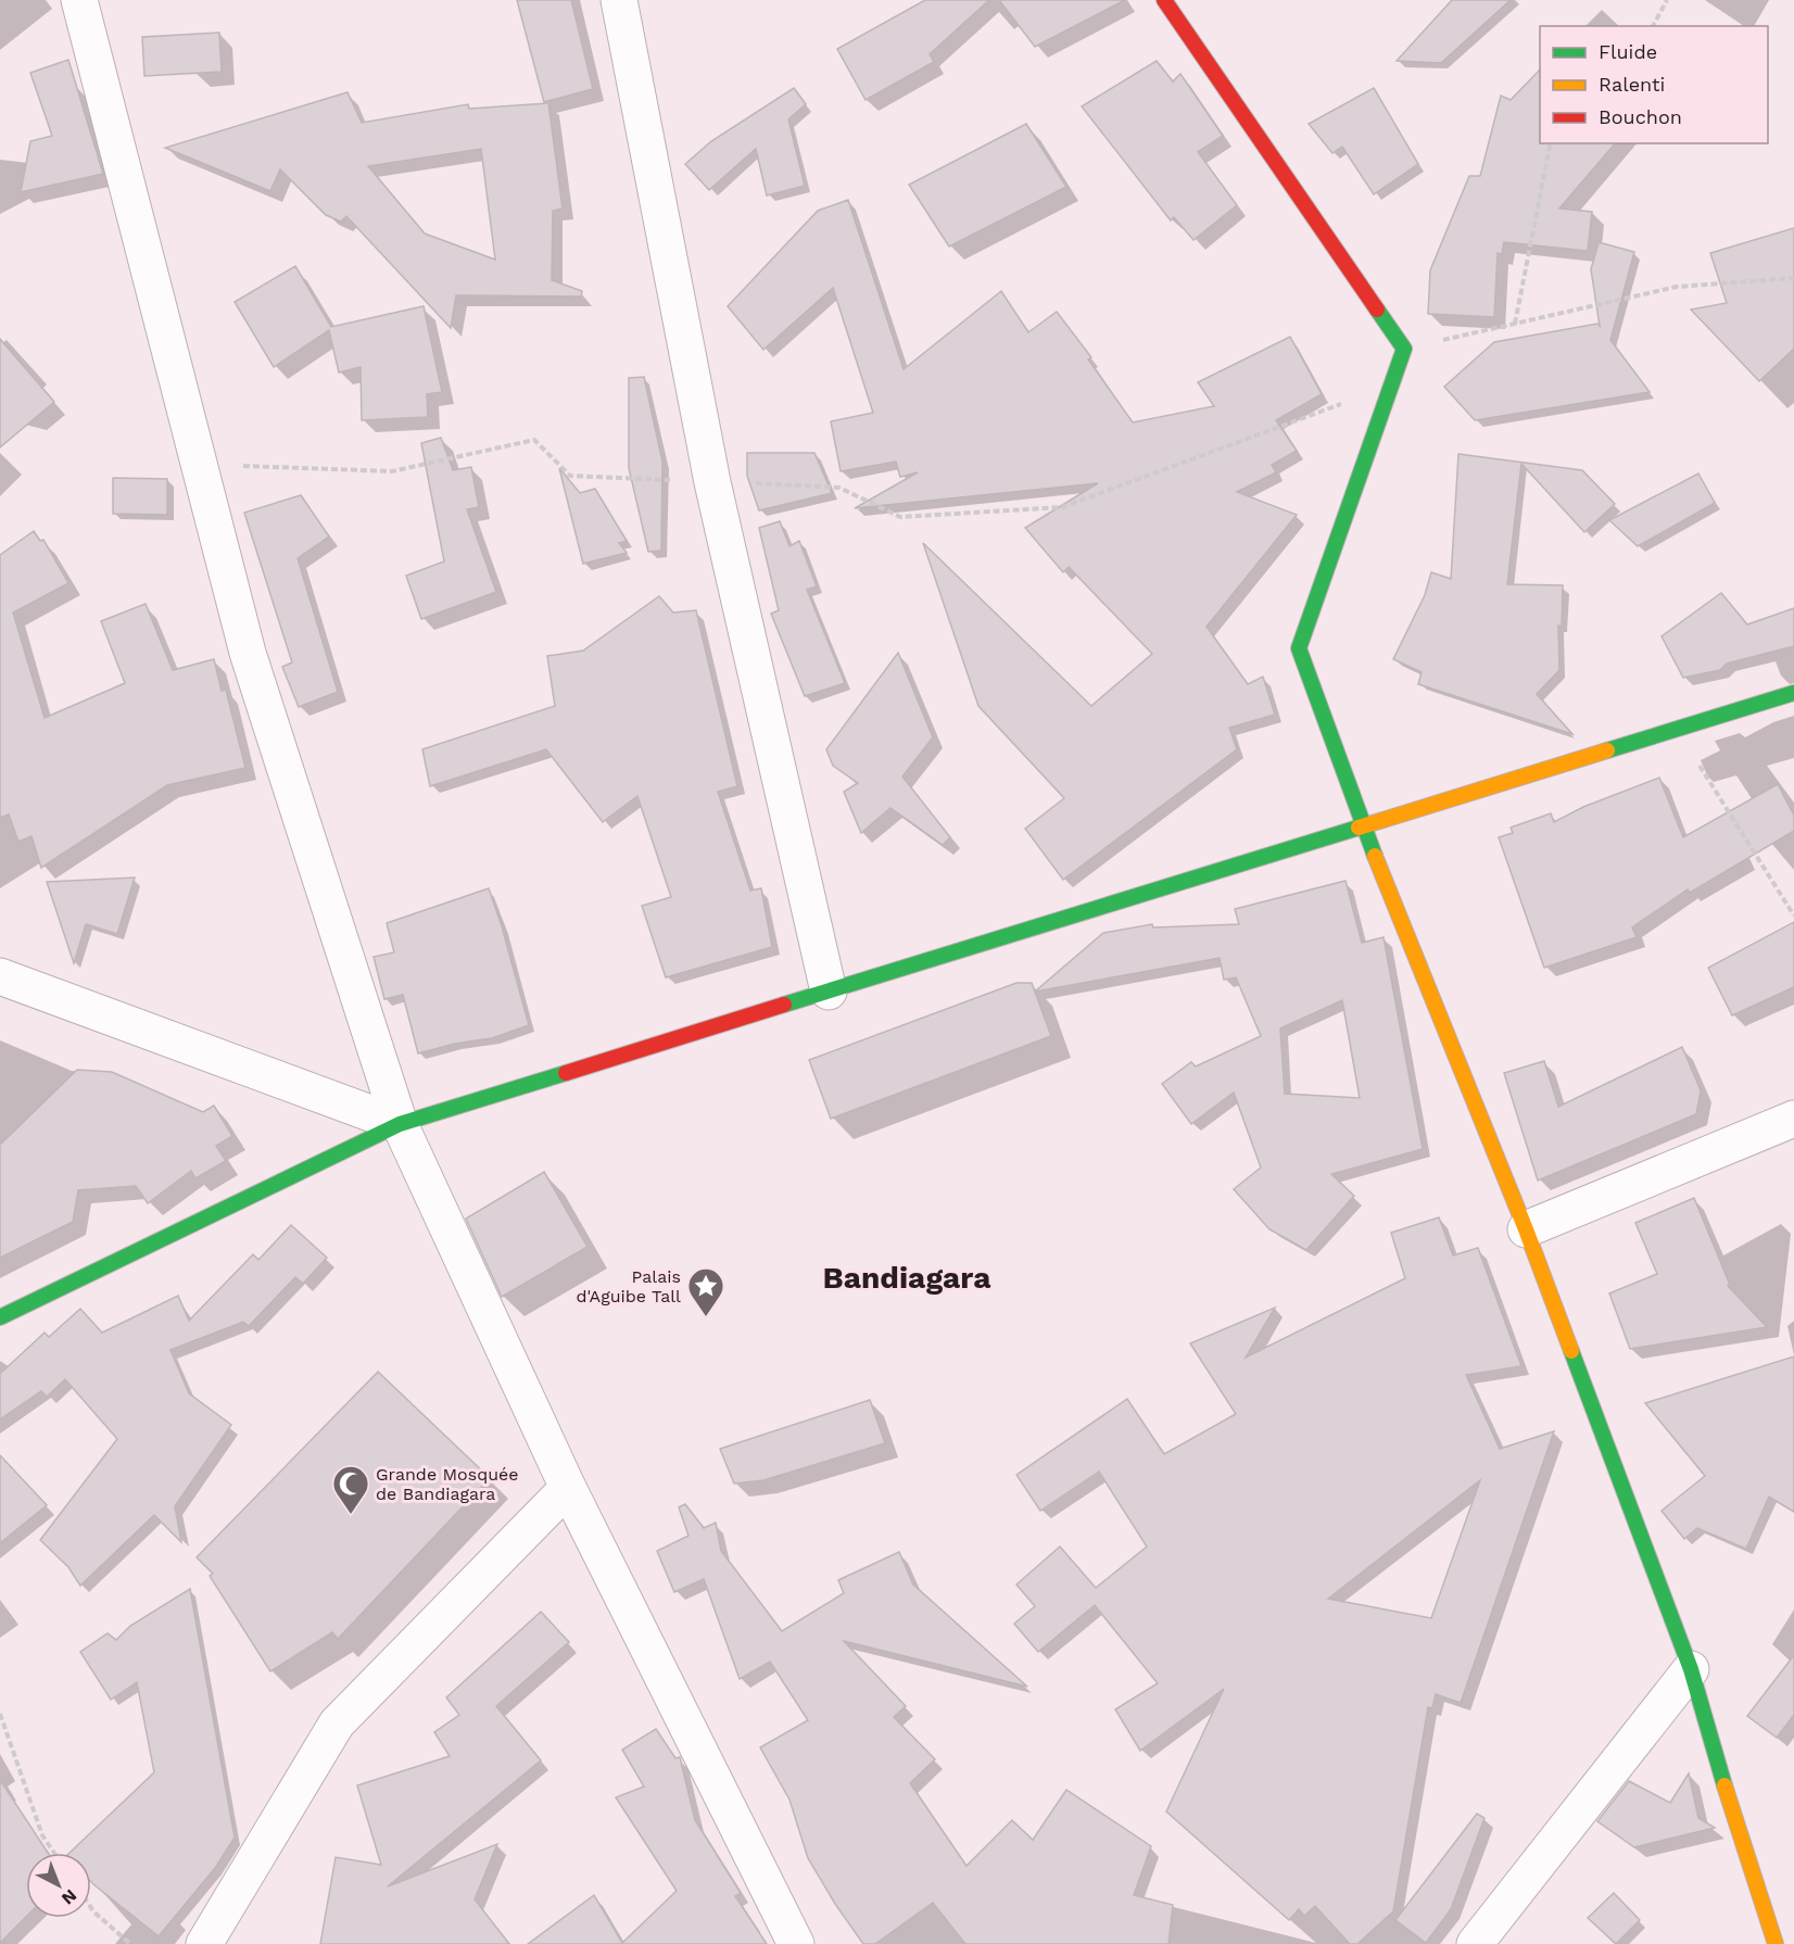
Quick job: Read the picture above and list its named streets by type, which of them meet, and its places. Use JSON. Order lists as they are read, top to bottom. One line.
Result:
{"districts":["Bandiagara"],"places":{"place":["Palais d'Aguibe Tall"],"mosque":["Grande Mosquée de Bandiagara"]},"legend":["Fluide","Ralenti","Bouchon"],"north":"bottom right"}
